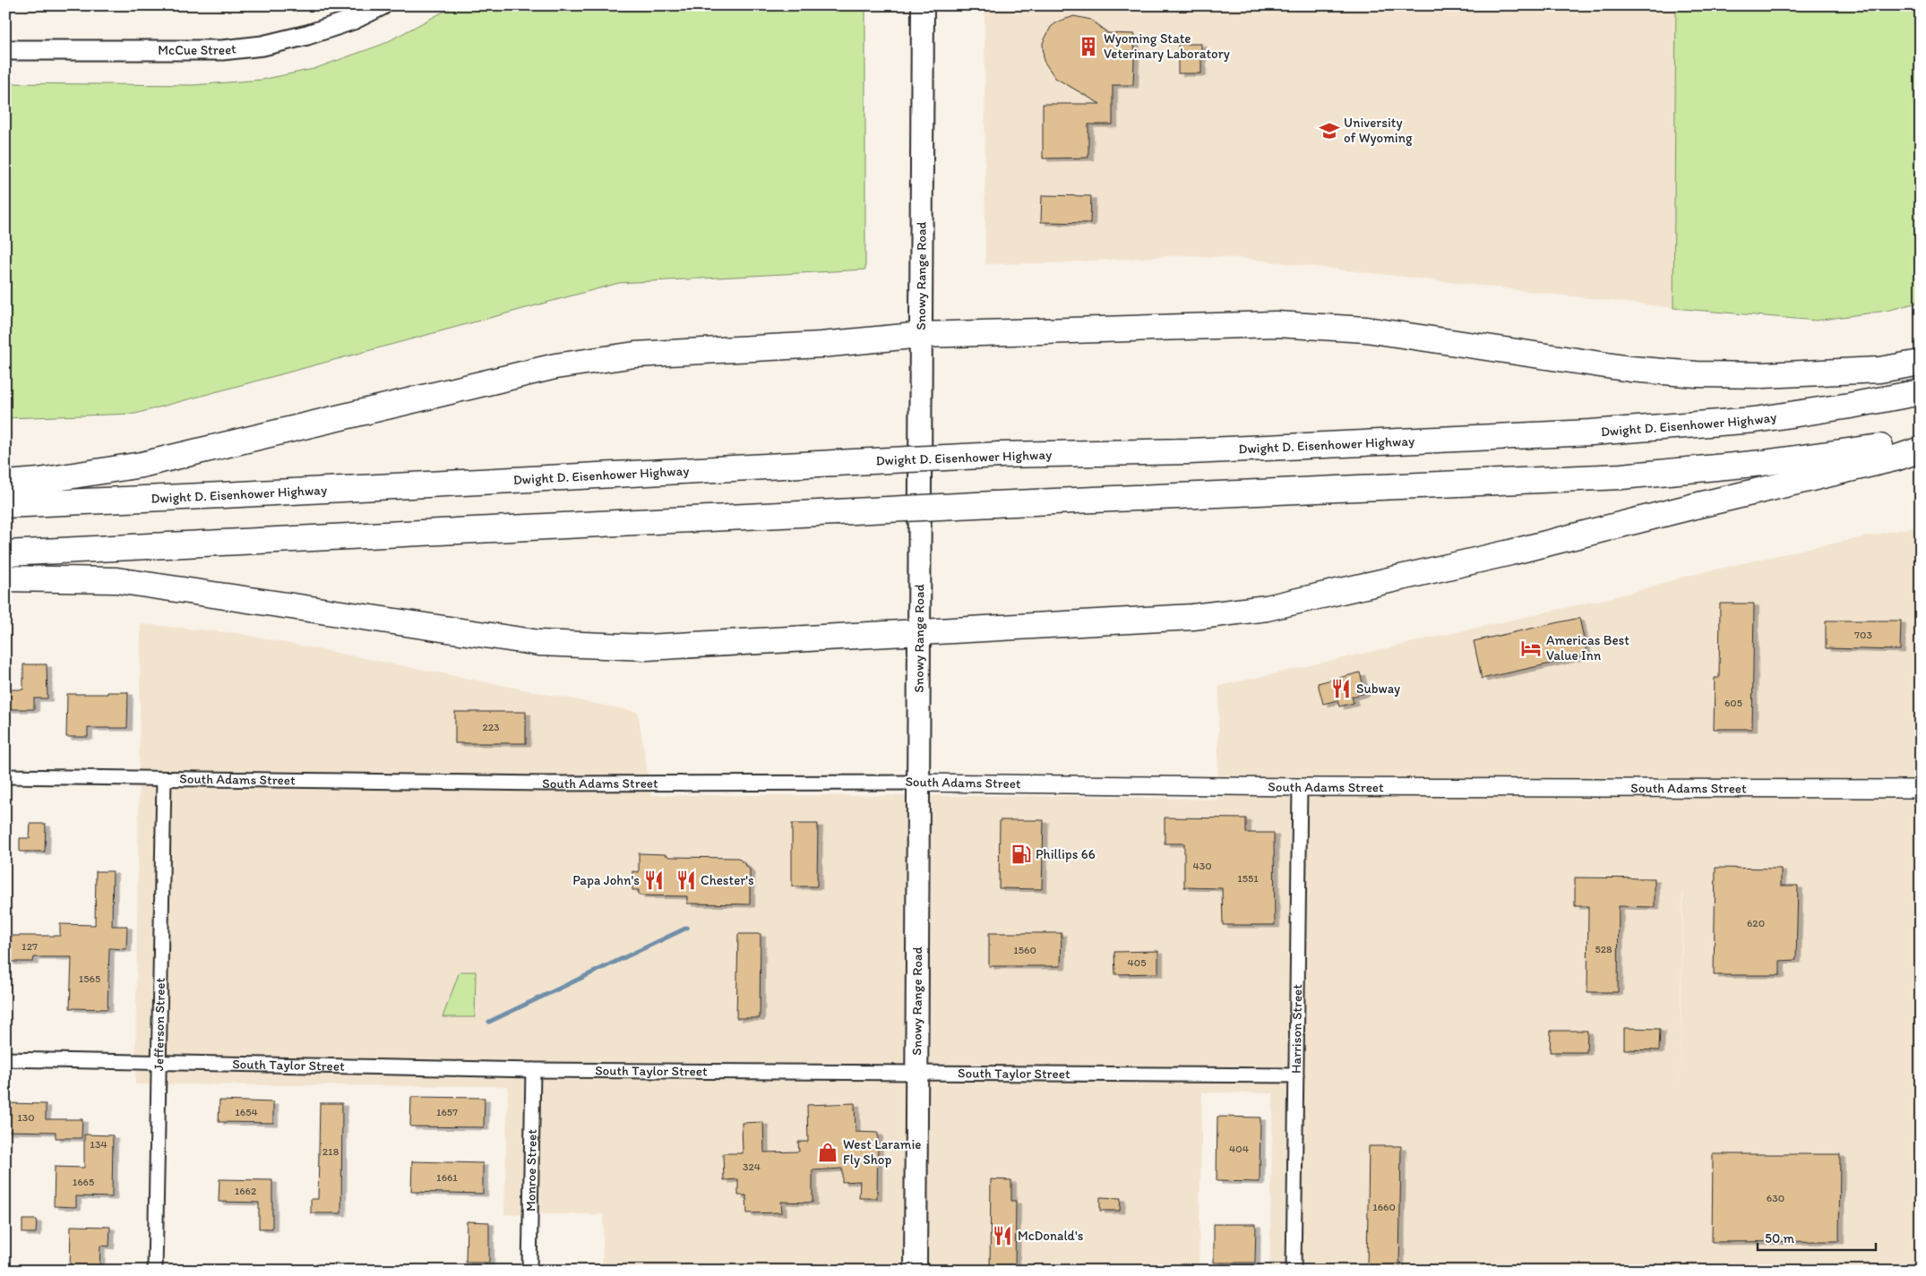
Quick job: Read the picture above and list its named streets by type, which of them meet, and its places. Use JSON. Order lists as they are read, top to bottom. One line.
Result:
{"streets":{"highway":["Dwight D. Eisenhower Highway"],"main road":["McCue Street","Snowy Range Road"],"street":["South Adams Street","Jefferson Street","Harrison Street","South Taylor Street","Monroe Street"]},"crossings":[["Snowy Range Road","South Adams Street"],["Snowy Range Road","South Taylor Street"],["South Adams Street","Jefferson Street"],["South Adams Street","Harrison Street"],["Jefferson Street","South Taylor Street"],["Harrison Street","South Taylor Street"],["South Taylor Street","Monroe Street"]],"places":{"building":["Wyoming State Veterinary Laboratory"],"school or university":["University of Wyoming"],"hotel":["Americas Best Value Inn"],"restaurant":["Subway","Papa John's","Chester's","McDonald's"],"fuel station":["Phillips 66"],"shop":["West Laramie Fly Shop"]},"house_numbers":["703","605","223","430","1551","620","127","528","1560","405","1565","1654","1657","130","134","404","218","324","1661","1665","1662","630","1660"],"scale_bar":"50 m"}
